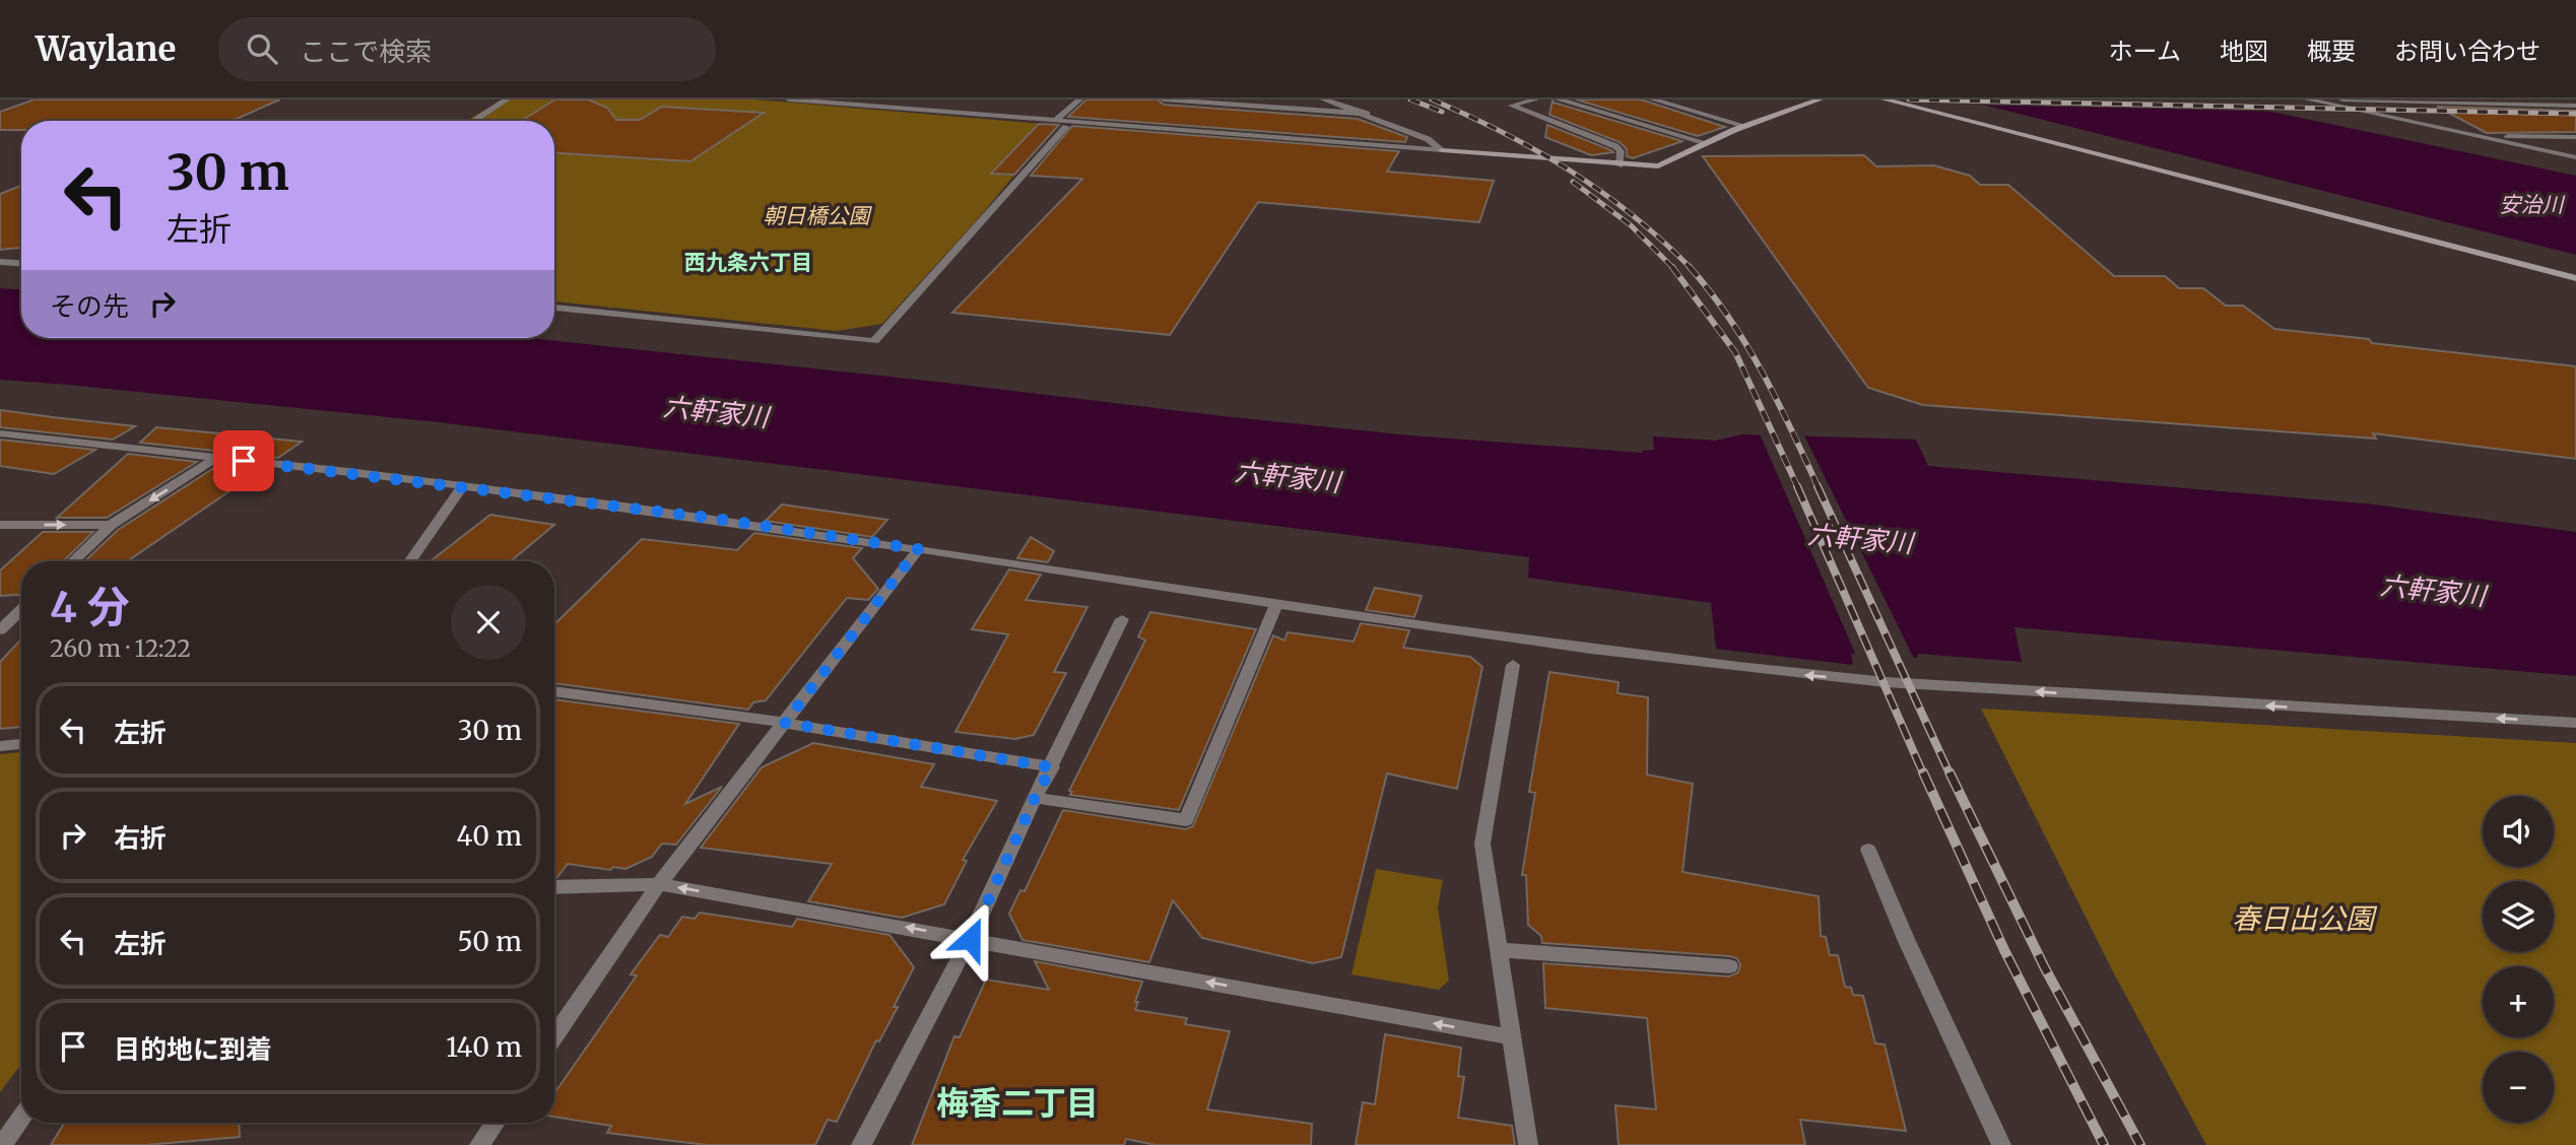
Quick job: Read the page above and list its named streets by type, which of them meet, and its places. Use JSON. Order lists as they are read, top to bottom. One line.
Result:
{"districts":["西九条六丁目","梅香二丁目"],"water":["安治川","六軒家川"],"parks":["朝日橋公園","春日出公園"],"page":{"header":"Waylane","search":"ここで検索","nav":["ホーム","地図","概要","お問い合わせ"],"turn":["30 m","左折"],"then":"その先","heading":["4 分","260 m · 12:22"],"list":[{"name":"左折","value":"30 m"},{"name":"右折","value":"40 m"},{"name":"左折","value":"50 m"},{"name":"目的地に到着","value":"140 m"}],"map_buttons":["+","−"]}}
